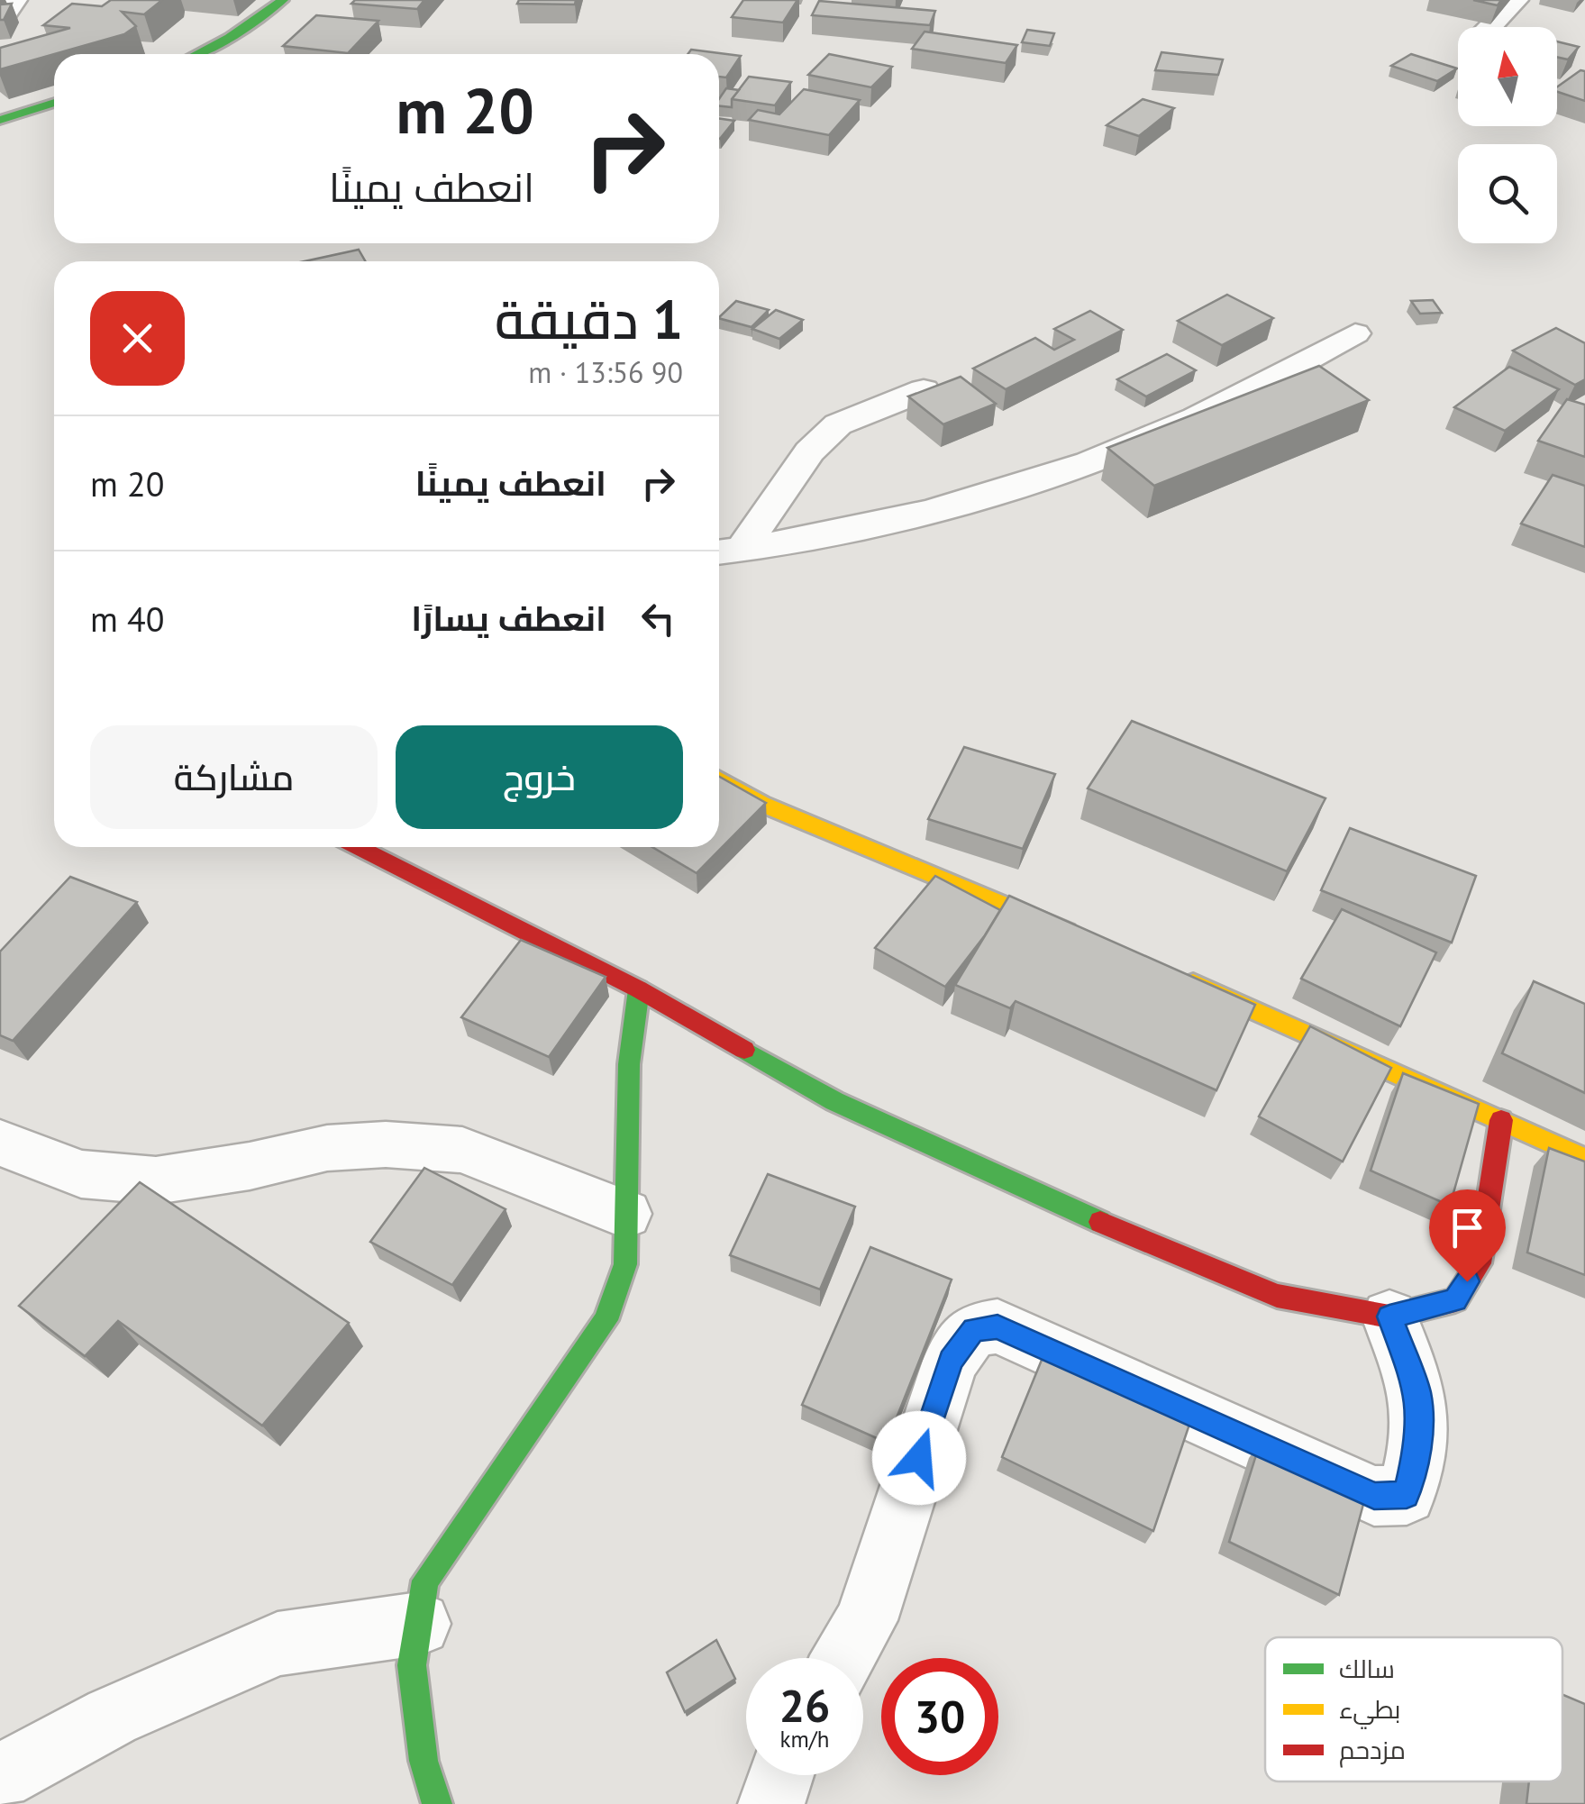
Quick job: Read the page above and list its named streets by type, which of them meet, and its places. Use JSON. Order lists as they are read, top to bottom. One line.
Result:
{"legend":["سالك","بطيء","مزدحم"],"north":"top","page":{"turn":["20 m","انعطف يمينًا"],"heading":["1 دقيقة","90 m · 13:56"],"list":[{"name":"انعطف يمينًا","value":"20 m"},{"name":"انعطف يسارًا","value":"40 m"}],"buttons":["خروج","مشاركة"],"speed":"26 km/h","limit":"30"}}
